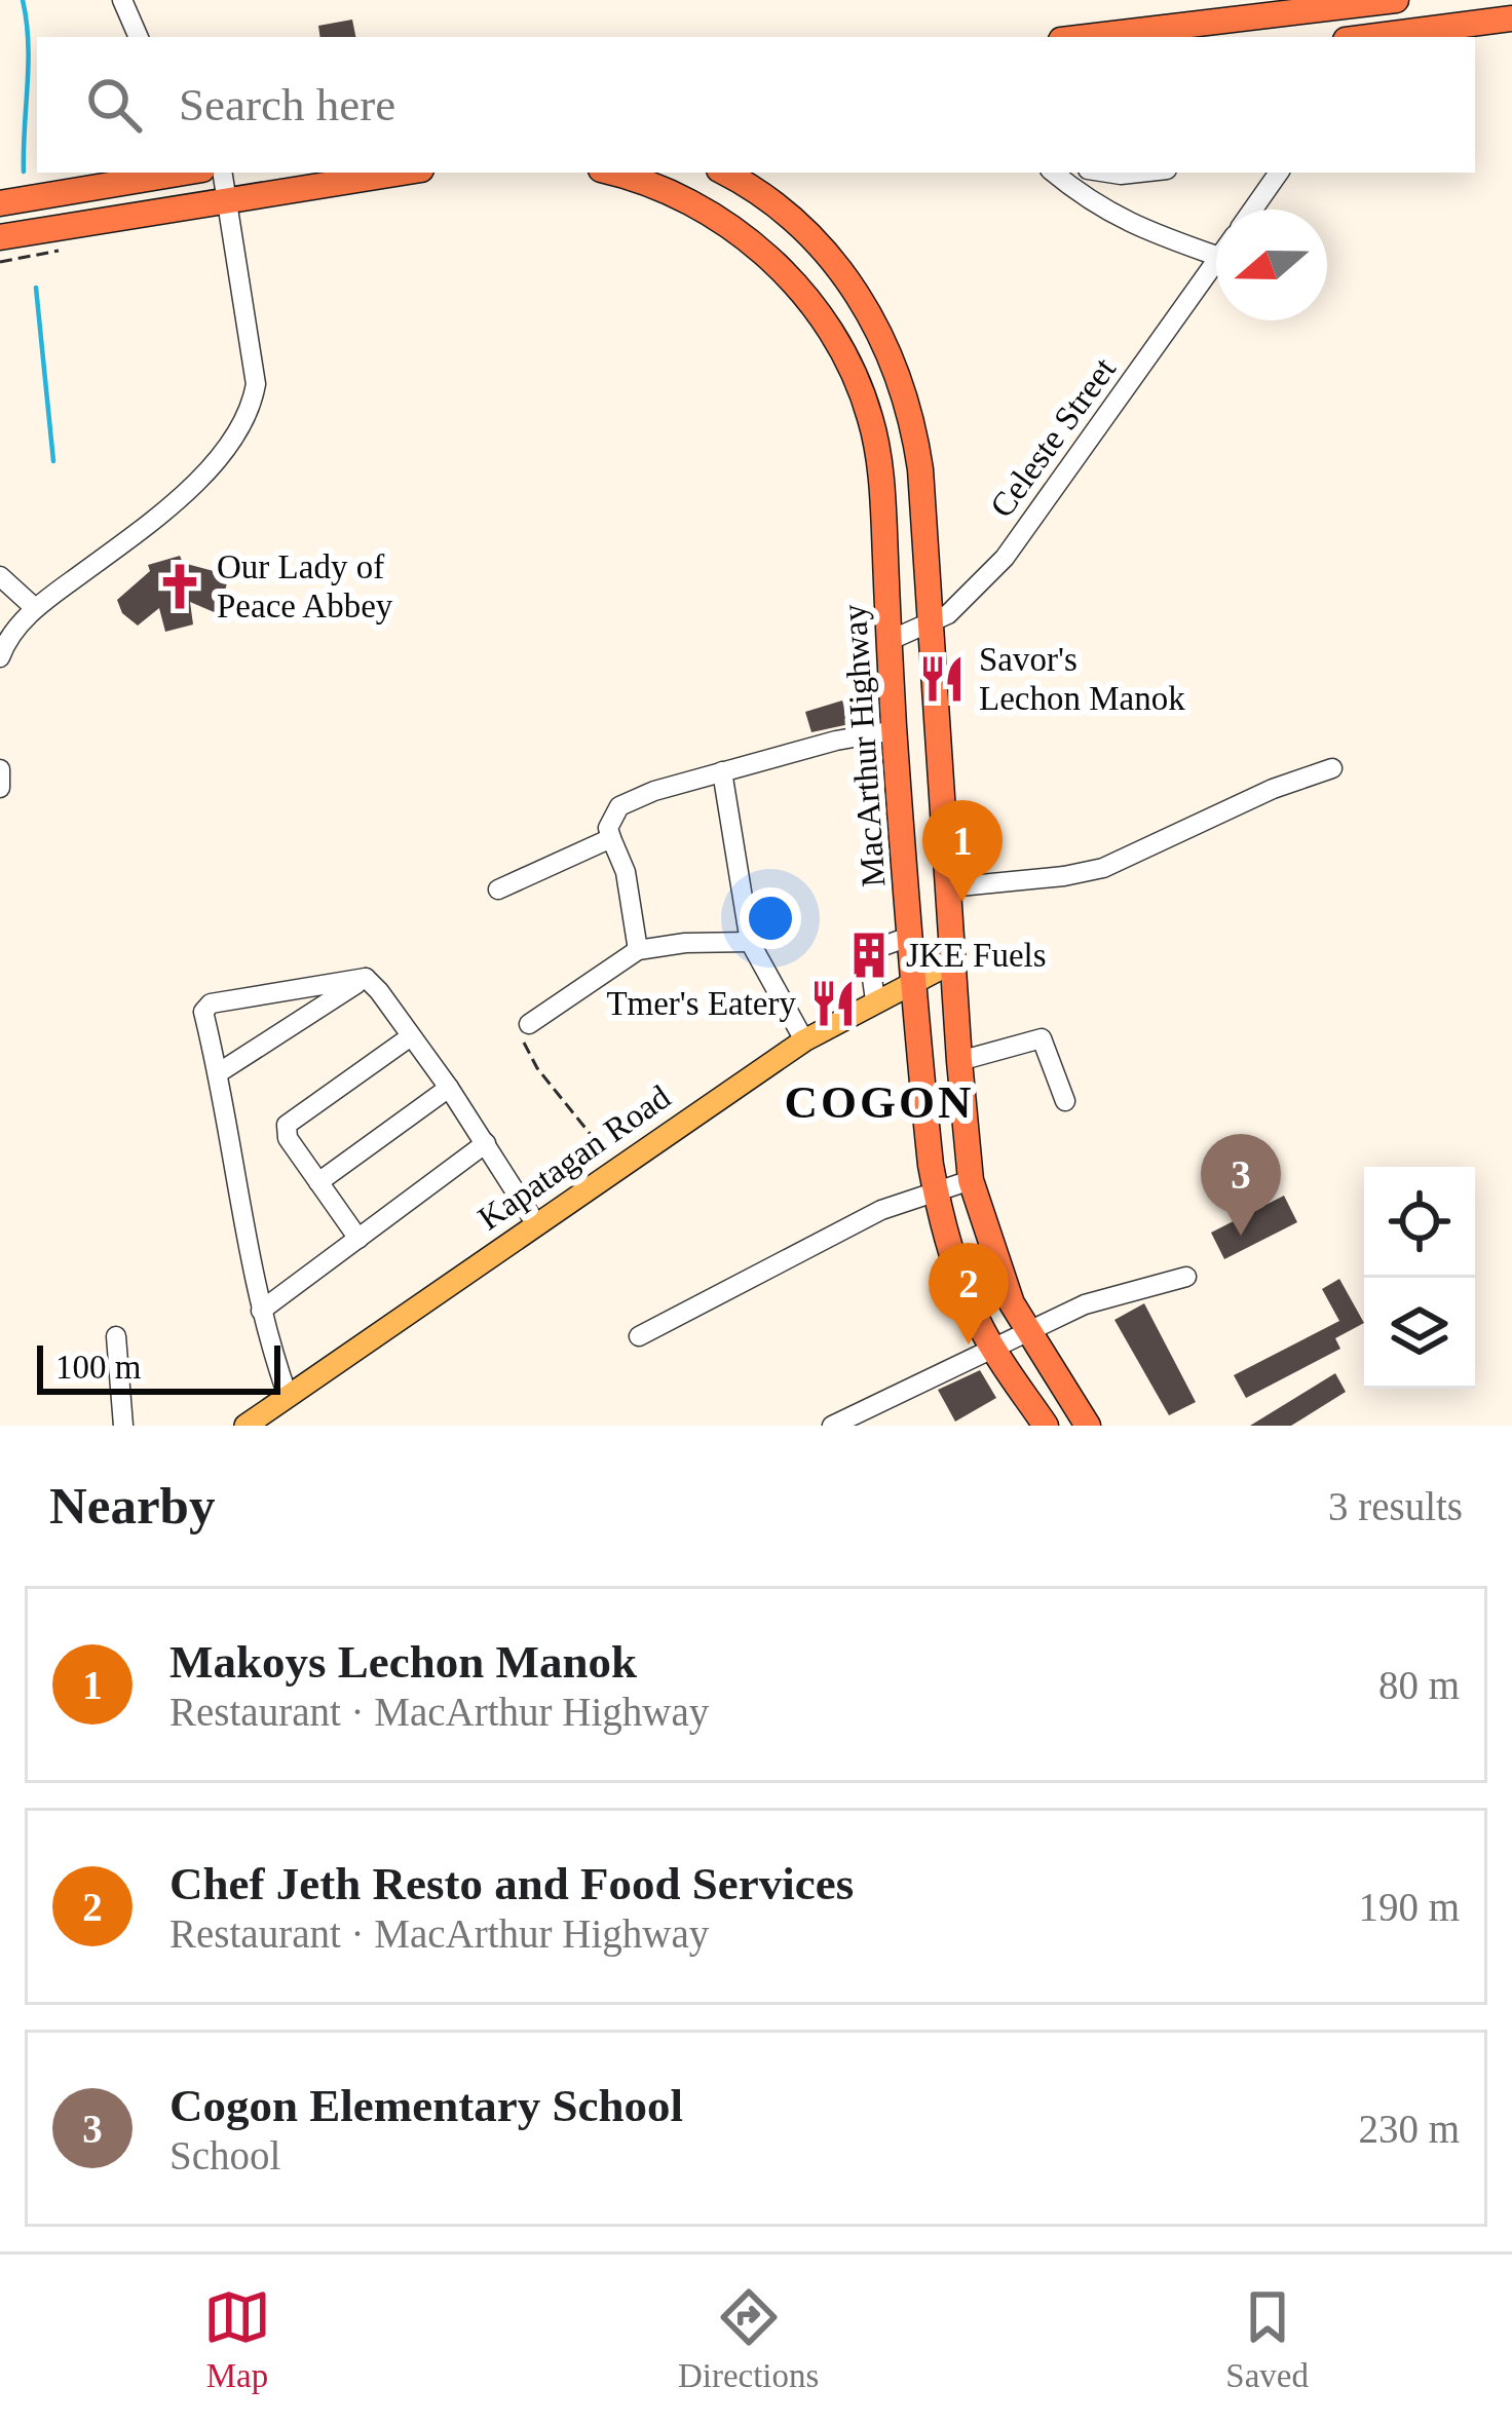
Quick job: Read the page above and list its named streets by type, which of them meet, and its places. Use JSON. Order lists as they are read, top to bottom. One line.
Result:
{"streets":{"highway":["MacArthur Highway"],"main road":["Kapatagan Road"],"street":["Celeste Street"]},"crossings":[["Celeste Street","MacArthur Highway"],["MacArthur Highway","Kapatagan Road"]],"districts":["COGON"],"places":{"church":["Our Lady of Peace Abbey"],"restaurant":["Savor's Lechon Manok","Tmer's Eatery"],"building":["JKE Fuels"]},"scale_bar":"100 m","north":"left","page":{"search":"Search here","pins":["1","3","2"],"scale":"100 m","heading":["Nearby","3 results"],"list":[{"mark":"1","name":"Makoys Lechon Manok","note":"Restaurant · MacArthur Highway","value":"80 m"},{"mark":"2","name":"Chef Jeth Resto and Food Services","note":"Restaurant · MacArthur Highway","value":"190 m"},{"mark":"3","name":"Cogon Elementary School","note":"School","value":"230 m"}],"nav":["Map","Directions","Saved"]}}
